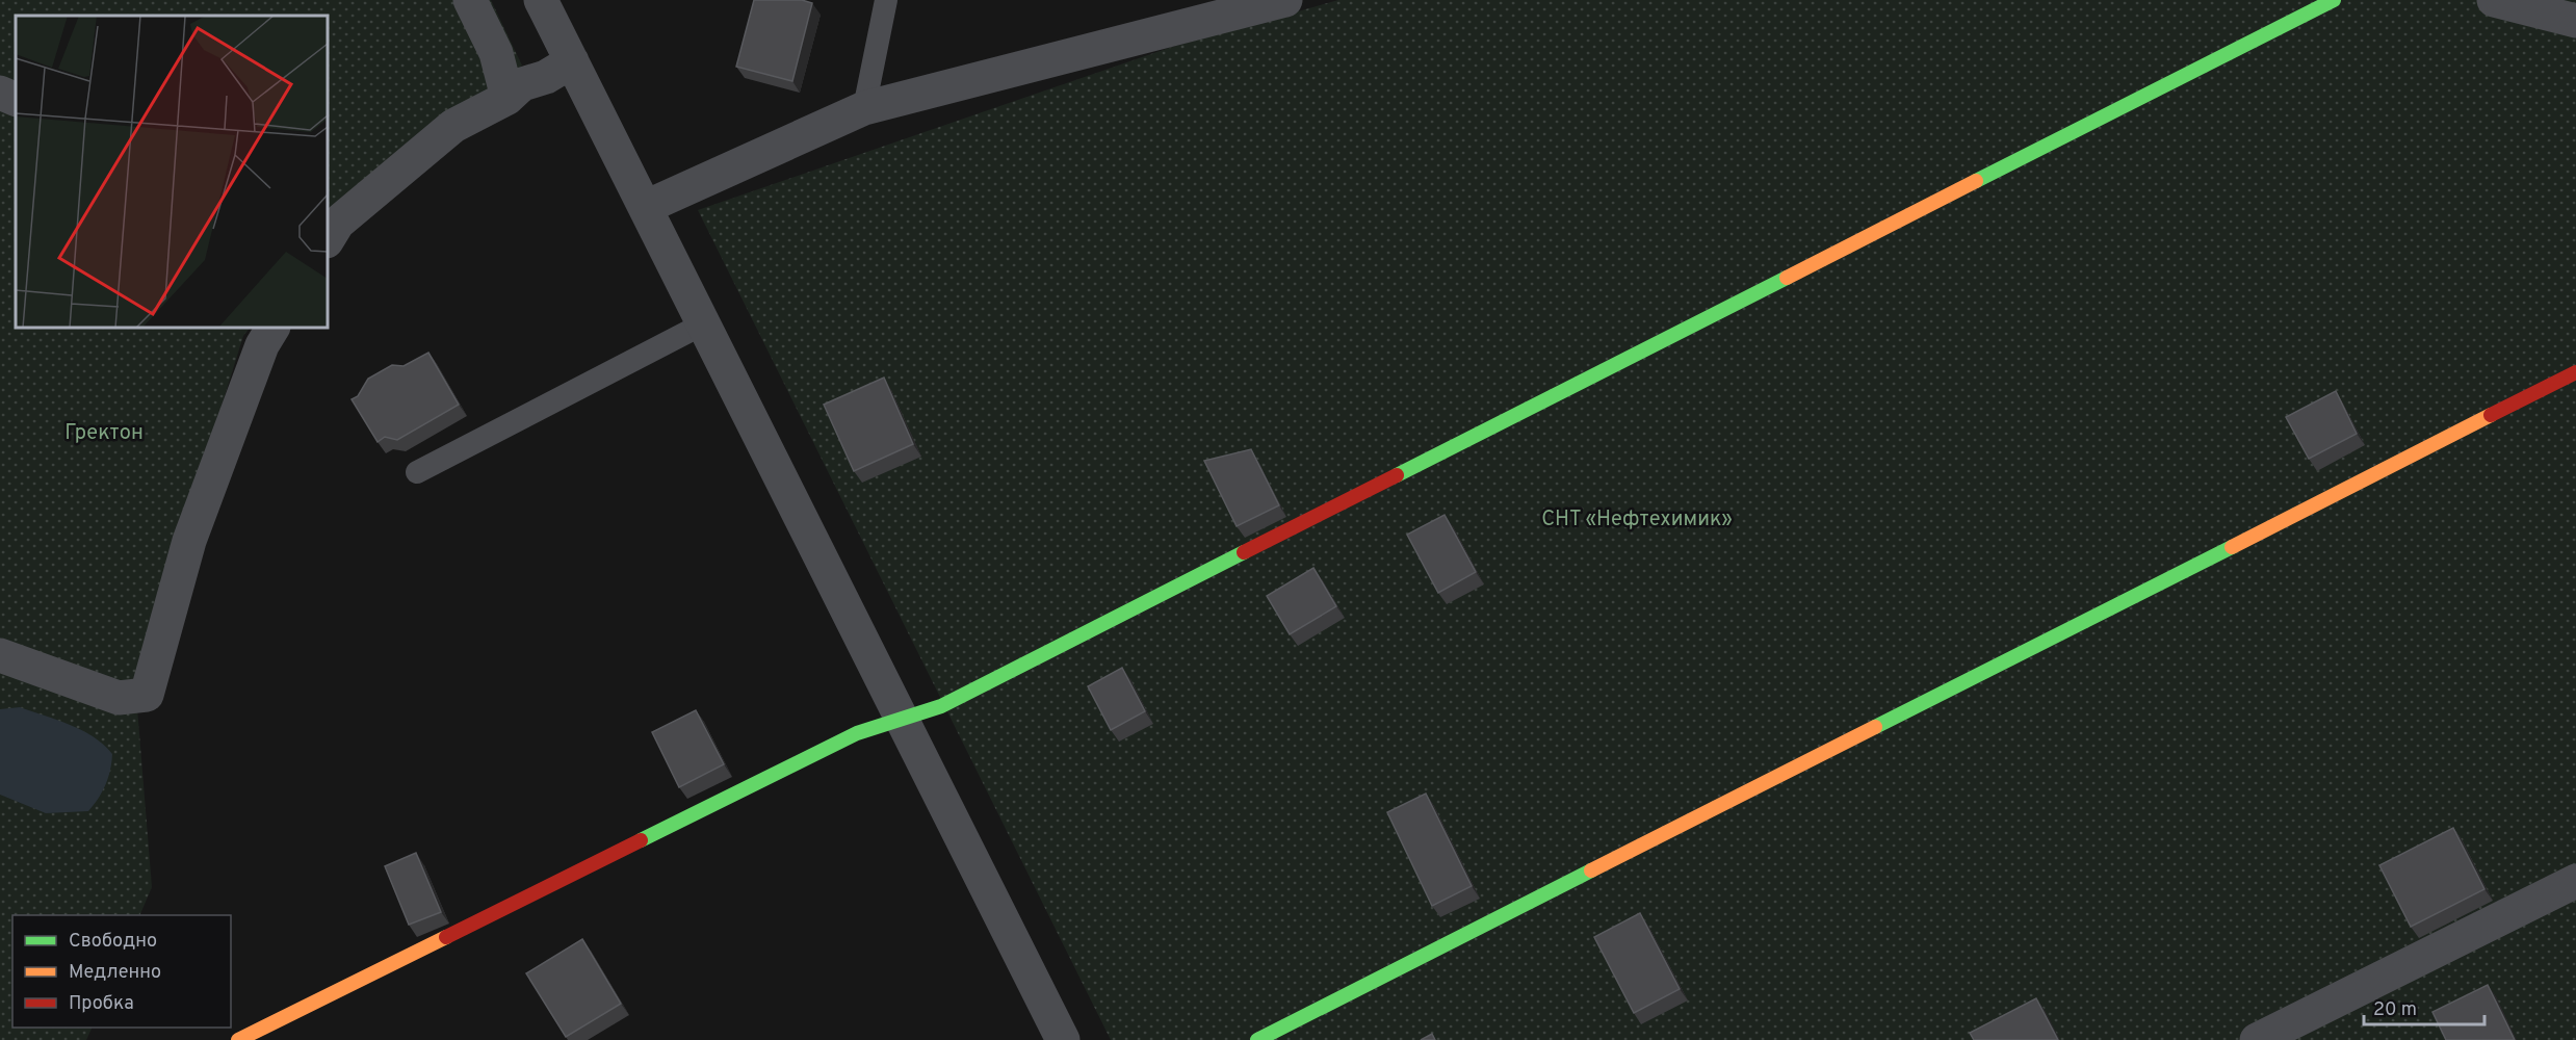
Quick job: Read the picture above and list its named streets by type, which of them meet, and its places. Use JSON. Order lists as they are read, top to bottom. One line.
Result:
{"parks":["Гректон","СНТ «Нефтехимик»"],"legend":["Свободно","Медленно","Пробка"],"scale_bar":"20 m"}
